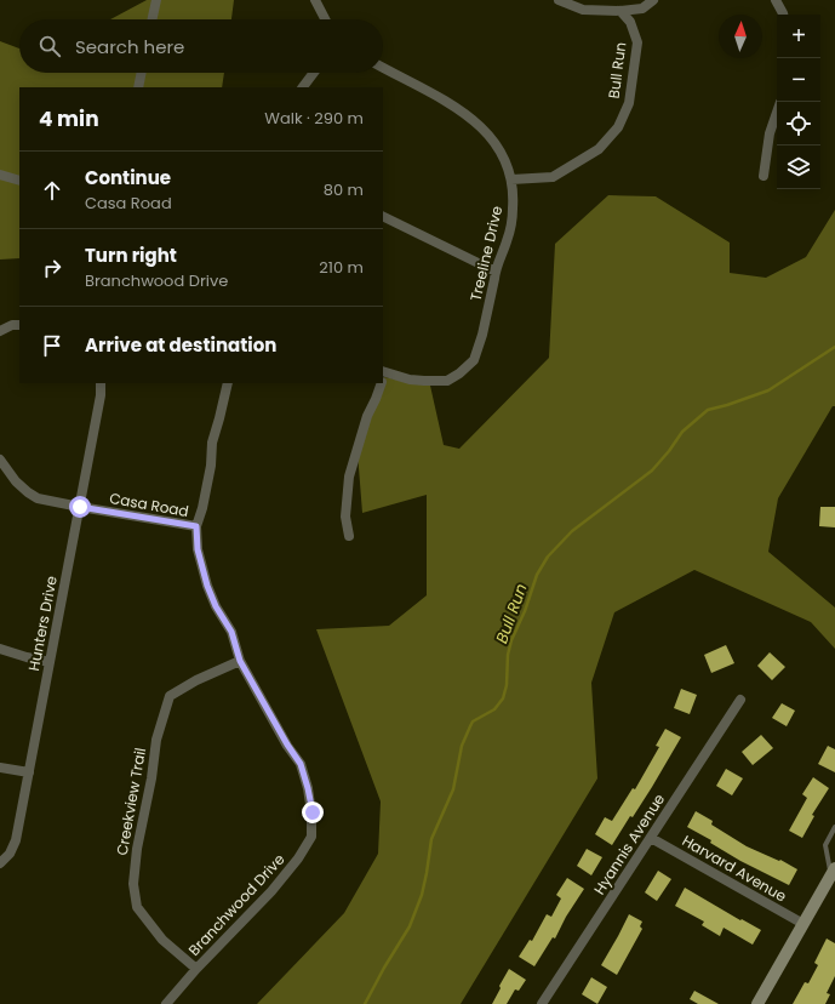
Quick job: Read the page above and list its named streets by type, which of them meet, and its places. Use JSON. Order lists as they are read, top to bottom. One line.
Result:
{"streets":{"street":["Bull Run","Treeline Drive","Casa Road","Hunters Drive","Creekview Trail","Hyannis Avenue","Harvard Avenue","Branchwood Drive"]},"crossings":[["Bull Run","Treeline Drive"],["Casa Road","Hunters Drive"],["Casa Road","Branchwood Drive"],["Creekview Trail","Branchwood Drive"],["Hyannis Avenue","Harvard Avenue"]],"water":["Bull Run"],"north":"top","page":{"map_buttons":["+","−"],"search":"Search here","heading":["4 min","Walk · 290 m"],"list":[["Continue","Casa Road","80 m"],["Turn right","Branchwood Drive","210 m"],"Arrive at destination"]}}
